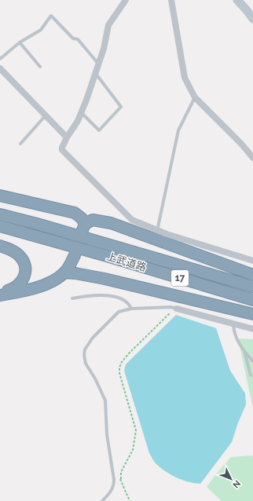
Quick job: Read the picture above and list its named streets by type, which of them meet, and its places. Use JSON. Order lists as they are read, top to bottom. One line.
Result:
{"streets":{"highway":["上武道路","17"]},"north":"bottom right"}
